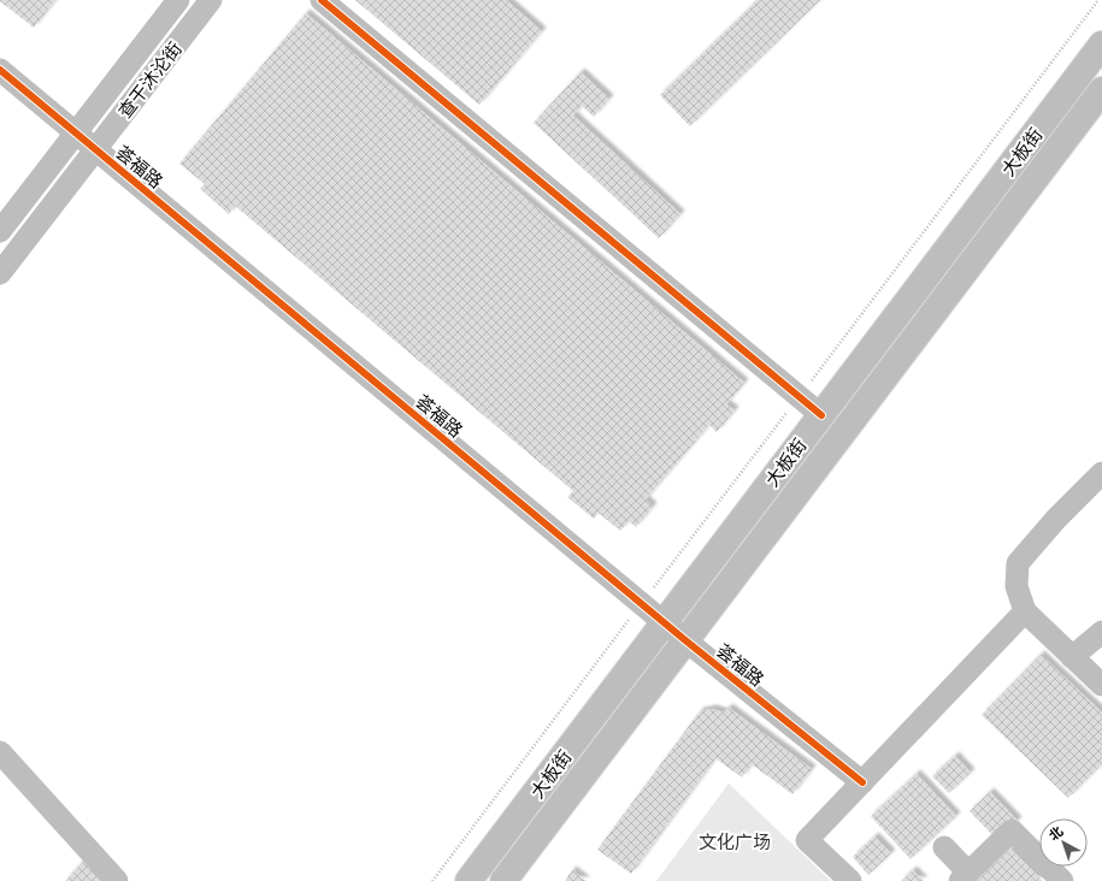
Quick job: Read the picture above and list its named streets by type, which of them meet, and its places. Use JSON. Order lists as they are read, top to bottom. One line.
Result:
{"streets":{"main road":["大板街"],"street":["查干沐沦街","荟福路"]},"crossings":[["查干沐沦街","荟福路"],["大板街","荟福路"]],"parks":["文化广场"],"north":"top left"}
